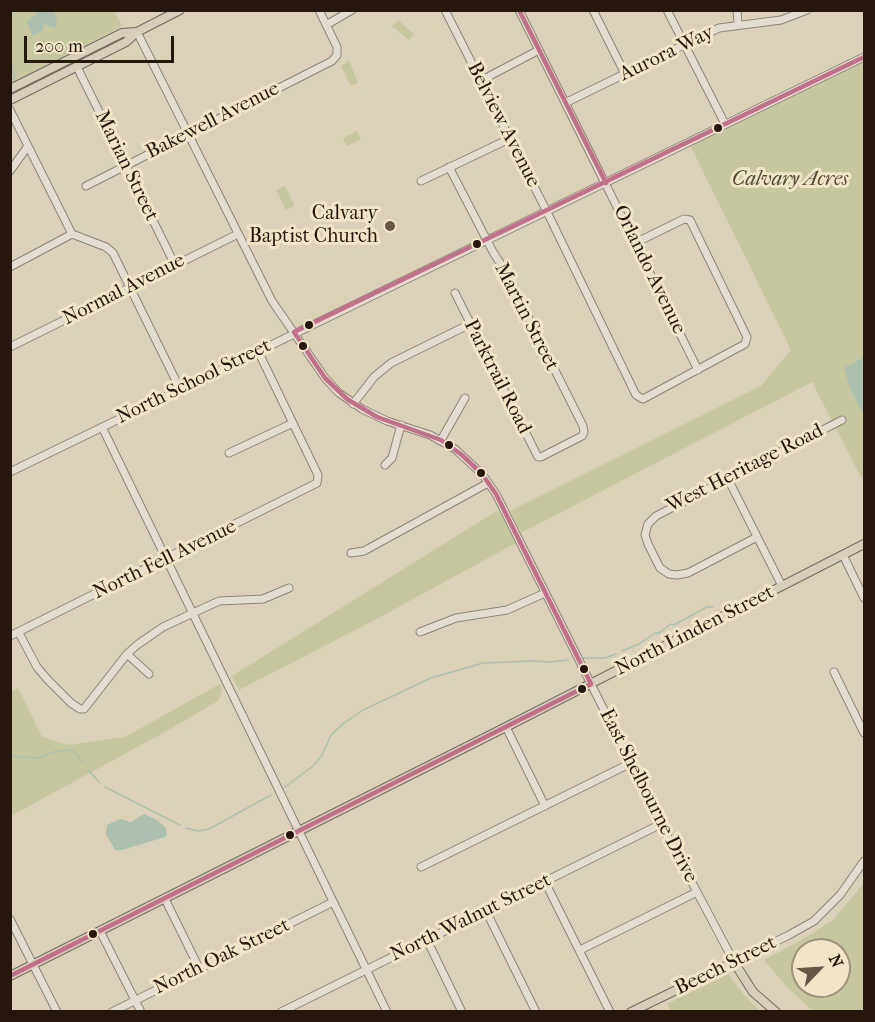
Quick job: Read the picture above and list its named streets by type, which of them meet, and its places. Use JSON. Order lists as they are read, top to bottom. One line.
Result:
{"streets":{"main road":["North Linden Street","Beech Street"],"street":["Aurora Way","Bakewell Avenue","Belview Avenue","Marian Street","Orlando Avenue","Normal Avenue","Martin Street","Parktrail Road","North School Street","West Heritage Road","North Fell Avenue","East Shelbourne Drive","North Walnut Street","North Oak Street"]},"crossings":[["Aurora Way","Orlando Avenue"],["Bakewell Avenue","Marian Street"],["Bakewell Avenue","East Shelbourne Drive"],["Belview Avenue","Orlando Avenue"],["Belview Avenue","North School Street"],["Marian Street","Normal Avenue"],["Orlando Avenue","North School Street"],["Normal Avenue","East Shelbourne Drive"],["Martin Street","Parktrail Road"],["Martin Street","North School Street"],["North School Street","East Shelbourne Drive"],["North Linden Street","East Shelbourne Drive"],["East Shelbourne Drive","North Walnut Street"],["East Shelbourne Drive","Beech Street"]],"parks":["Calvary Acres"],"places":["Calvary Baptist Church"],"scale_bar":"200 m","north":"top right"}
